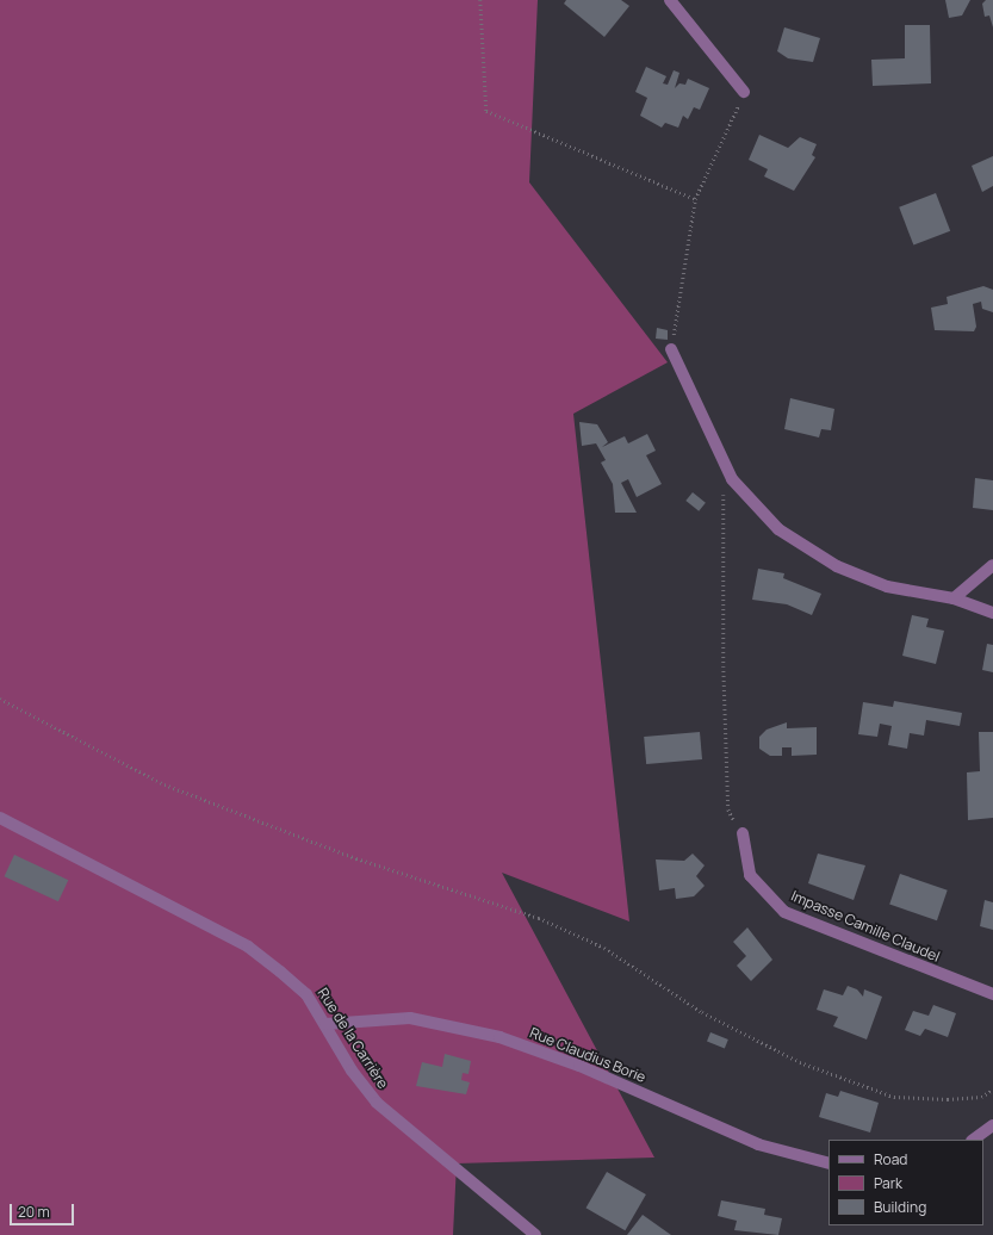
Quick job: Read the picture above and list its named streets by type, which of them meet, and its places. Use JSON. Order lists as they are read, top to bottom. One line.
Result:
{"streets":{"street":["Impasse Camille Claudel","Rue de la Carrière","Rue Claudius Borie"]},"crossings":[["Rue de la Carrière","Rue Claudius Borie"]],"legend":["Road","Park","Building"],"scale_bar":"20 m"}
